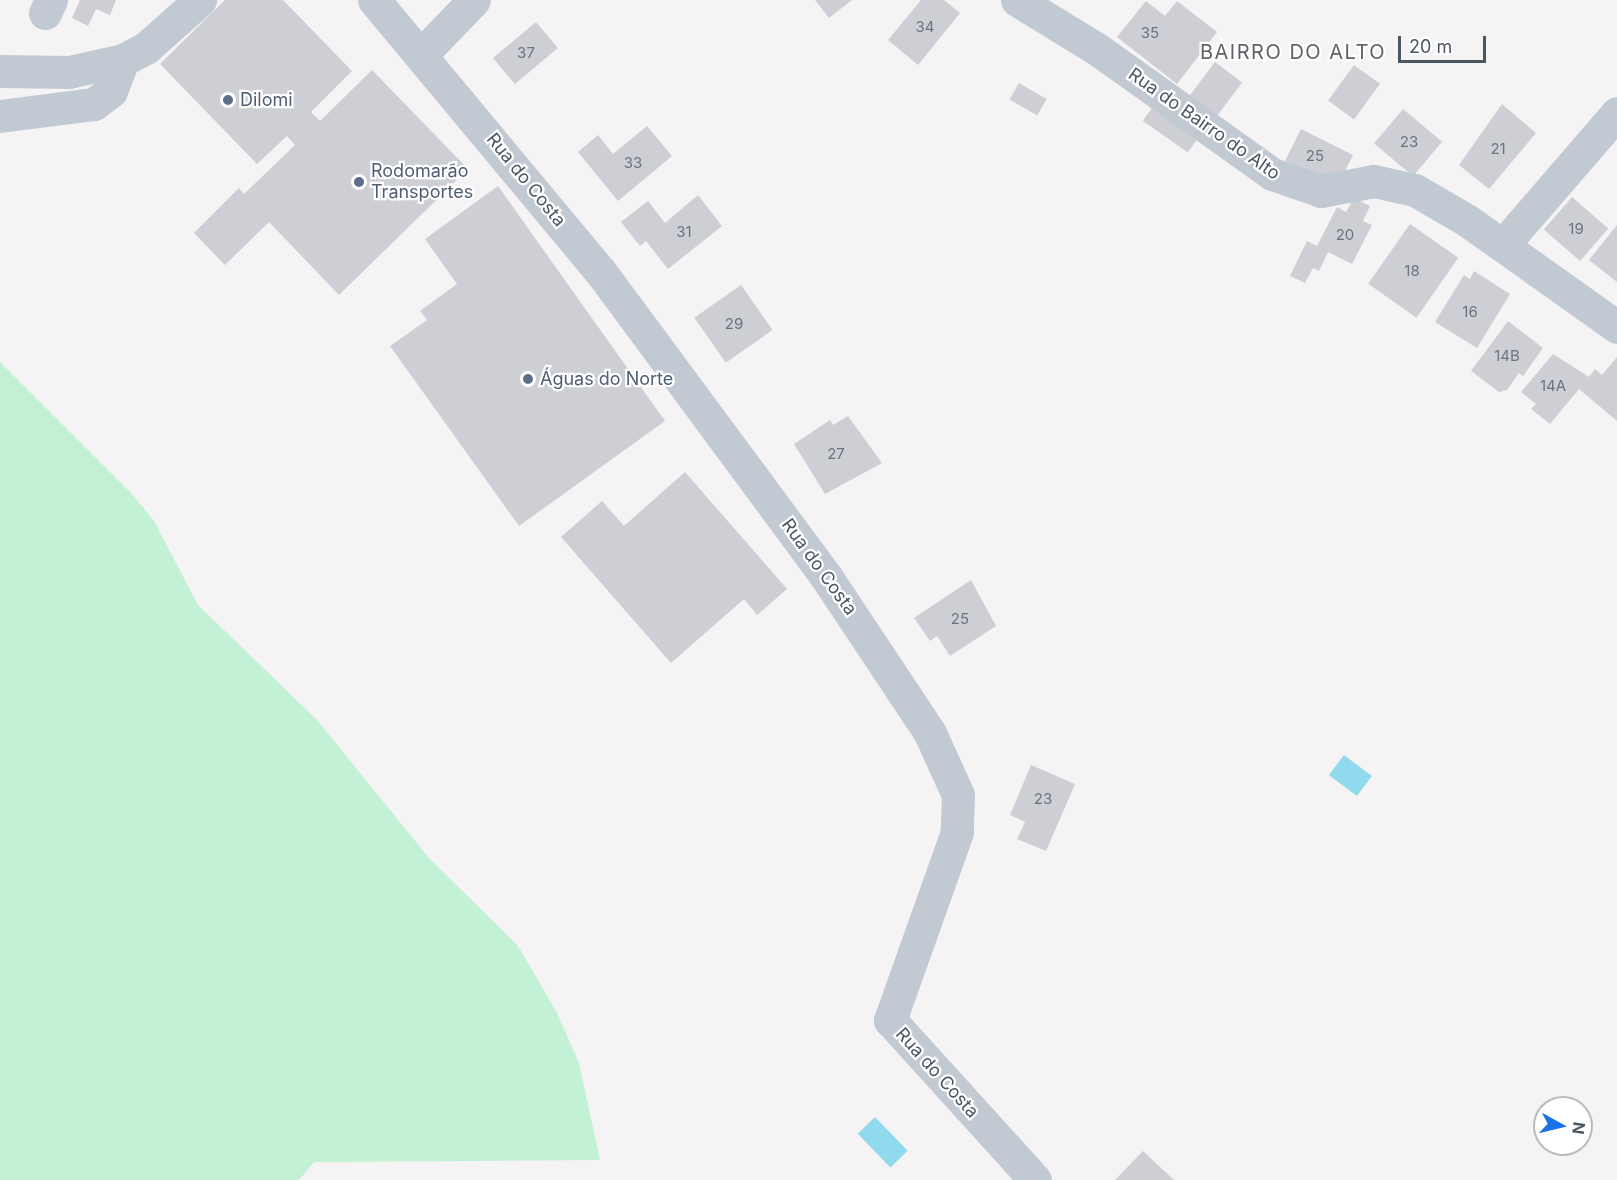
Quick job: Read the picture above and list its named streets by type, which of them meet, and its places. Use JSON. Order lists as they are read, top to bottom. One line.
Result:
{"streets":{"street":["Rua do Bairro do Alto","Rua do Costa"]},"districts":["BAIRRO DO ALTO"],"places":["Dilomi","Rodomarão Transportes","Águas do Norte"],"house_numbers":["34","35","37","23","21","25","33","19","31","20","18","16","29","14B","14A","27","25","23"],"scale_bar":"20 m","north":"right"}
